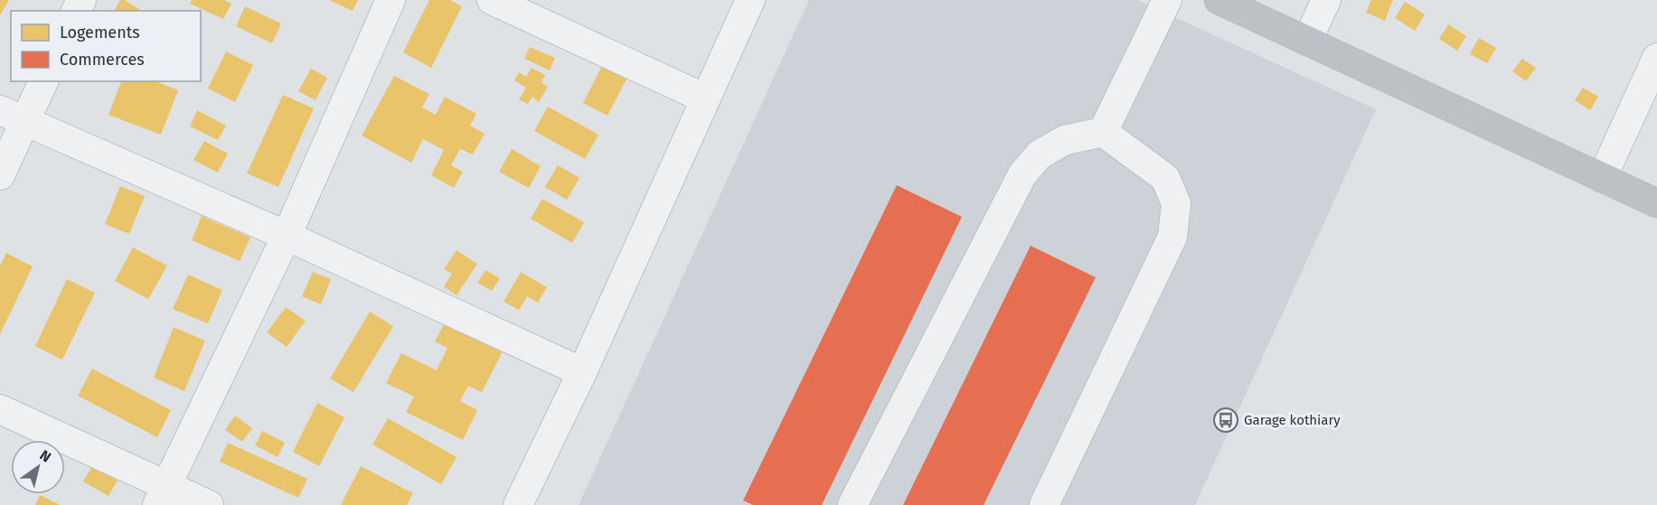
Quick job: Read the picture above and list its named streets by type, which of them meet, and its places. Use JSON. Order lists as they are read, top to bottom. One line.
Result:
{"places":{"bus stop":["Garage kothiary"]},"legend":["Logements","Commerces"],"north":"top right"}
